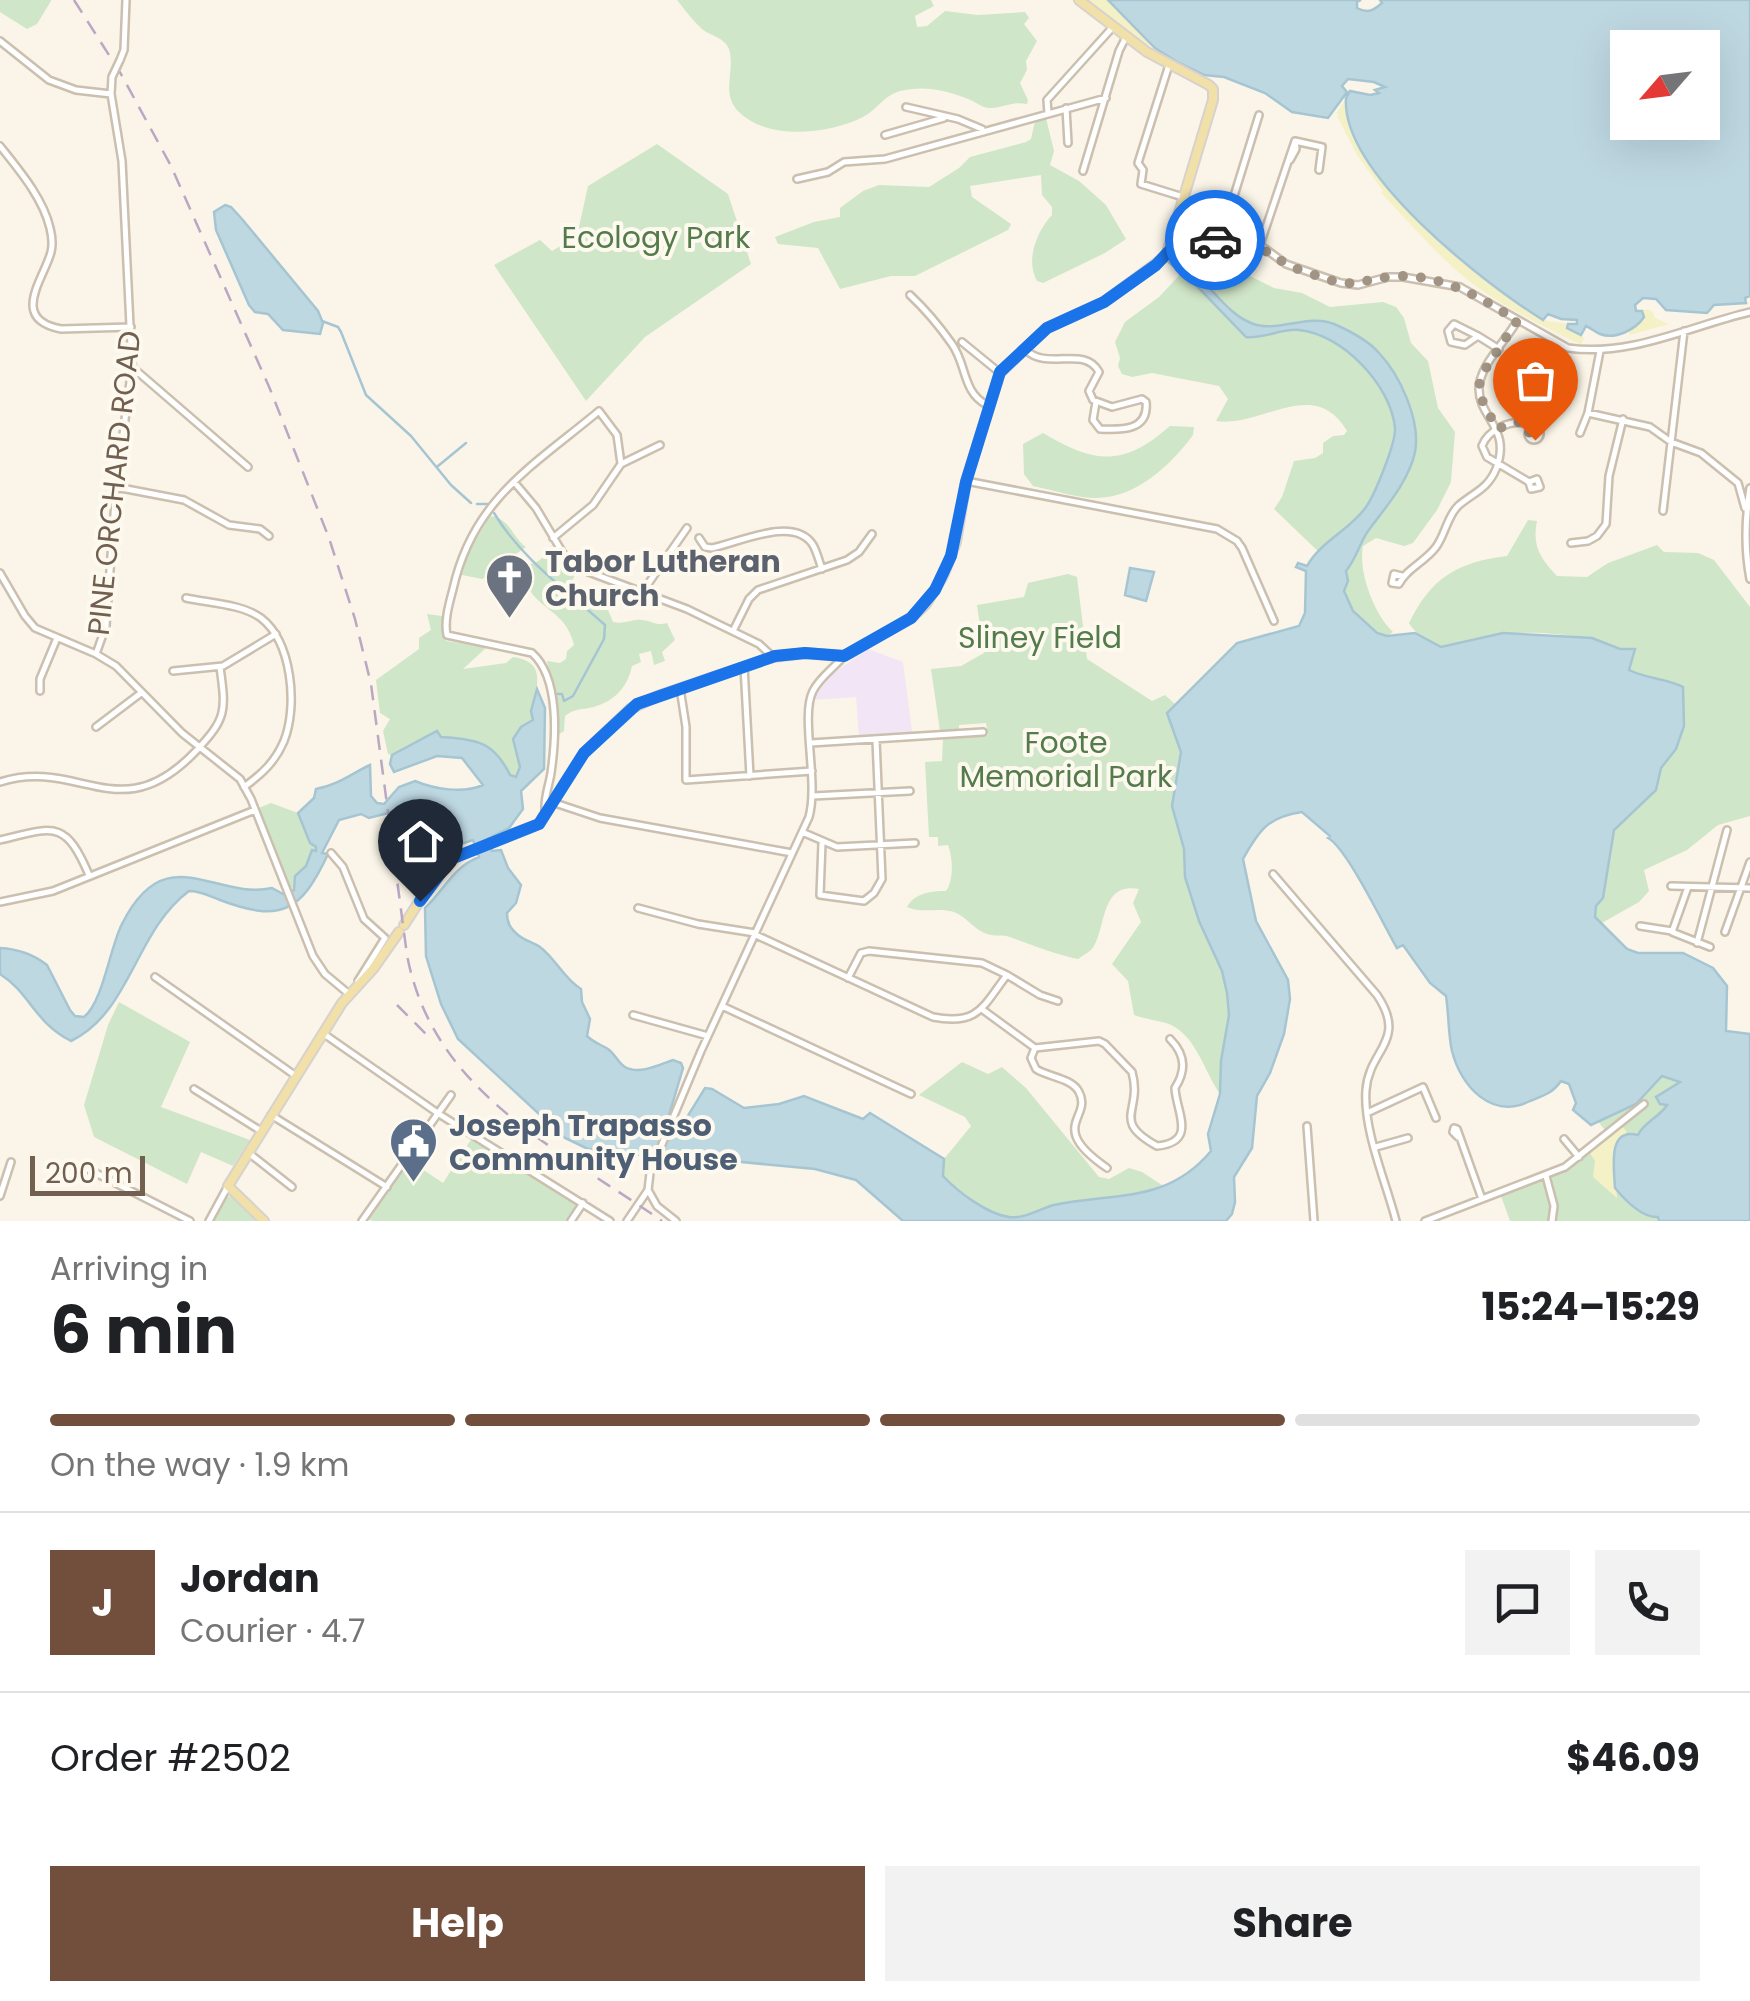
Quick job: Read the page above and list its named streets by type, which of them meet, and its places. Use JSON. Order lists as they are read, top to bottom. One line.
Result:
{"streets":{"street":["PINE ORCHARD ROAD"]},"parks":["Ecology Park","Sliney Field","Foote Memorial Park"],"places":{"church":["Tabor Lutheran Church"],"public building":["Joseph Trapasso Community House"]},"scale_bar":"200 m","north":"bottom left","page":{"scale":"200 m","heading":["6 min","Arriving in","15:24–15:29"],"panel":["Jordan","Courier · 4.7","Order #2502","$46.09"],"bar":"On the way · 1.9 km","round":"J","buttons":["Help","Share"]}}
